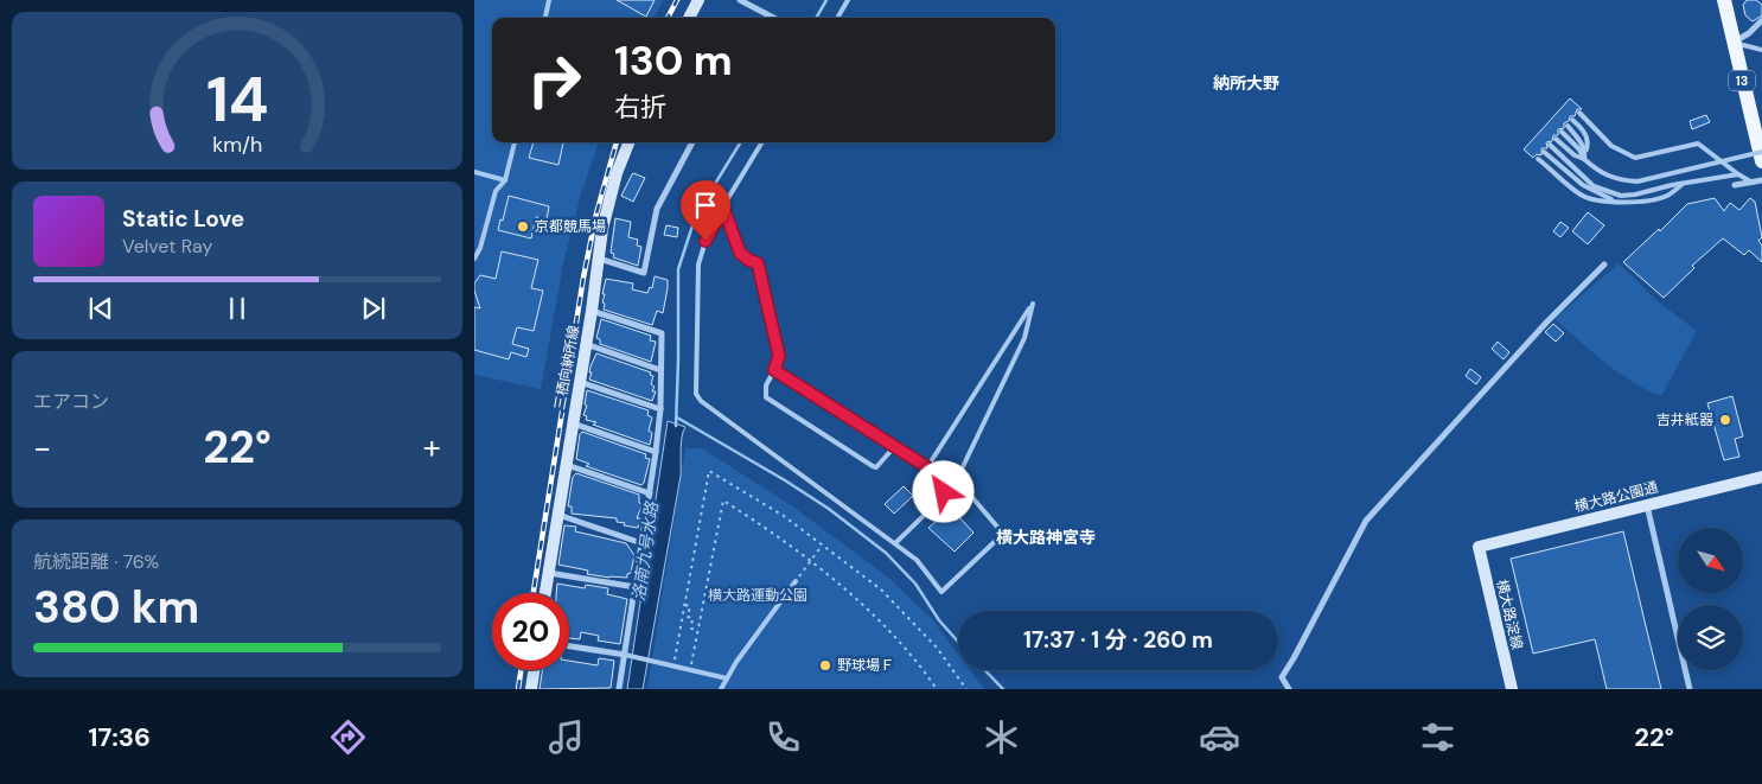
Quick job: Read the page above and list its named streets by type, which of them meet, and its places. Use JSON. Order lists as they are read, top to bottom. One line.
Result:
{"streets":{"main road":["13","三栖向納所線","横大路公園通","横大路淀線"]},"crossings":[["横大路公園通","横大路淀線"]],"districts":["納所大野","横大路神宮寺"],"water":["洛南九号水路"],"parks":["横大路運動公園"],"places":["京都競馬場","吉井紙器","野球場Ｆ"],"north":"bottom right","page":{"turn":["130 m","右折"],"song":["Static Love","Velvet Ray"],"tile":["エアコン",["航続距離 · 76%","380 km"]],"heat":["−","22°","+"],"limit":"20","trip":"17:37 · 1 分 · 260 m","tabs":["17:36","22°"],"gauge":["14","km/h"]}}
